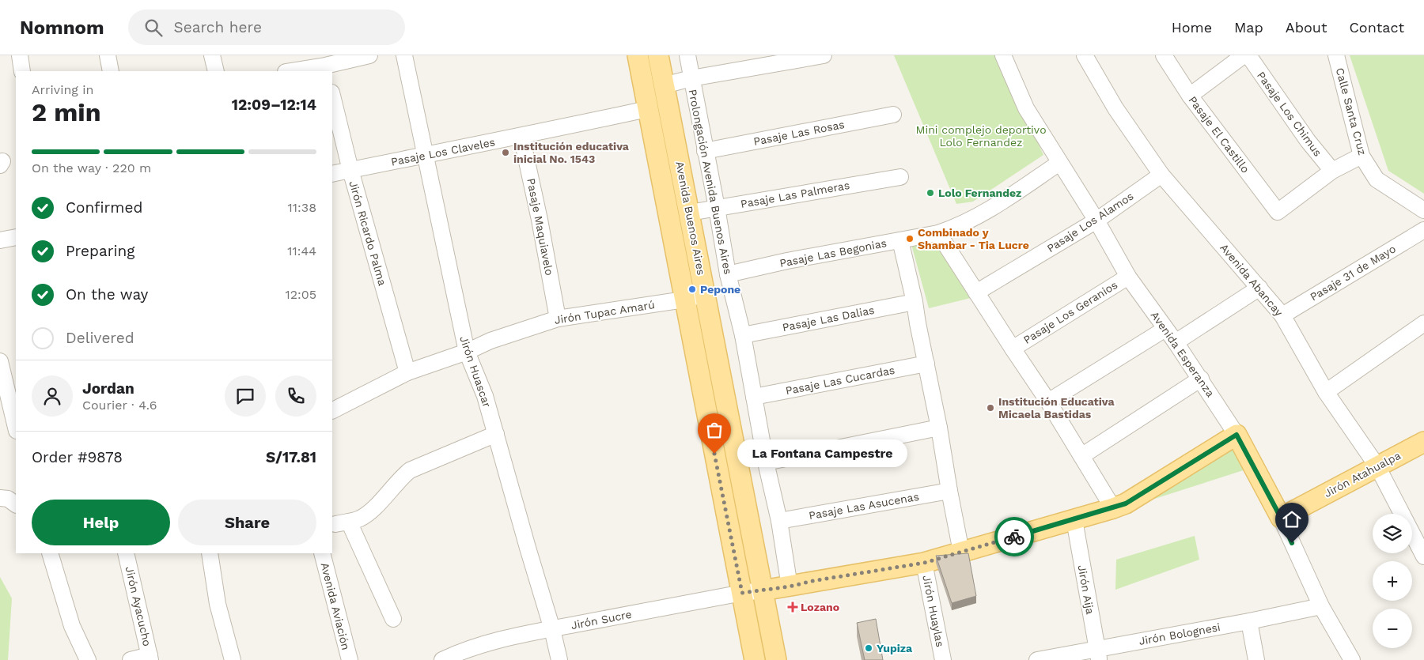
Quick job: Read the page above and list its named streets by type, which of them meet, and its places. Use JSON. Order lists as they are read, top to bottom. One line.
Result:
{"streets":{"main road":["Avenida Buenos Aires","Avenida Esperanza","Jirón Atahualpa"],"street":["Calle Santa Cruz","Pasaje Los Chimus","Pasaje Las Rosas","Pasaje El Castillo","Pasaje Los Claveles","Prolongación Avenida Buenos Aires","Pasaje Las Palmeras","Pasaje Los Alamos","Pasaje Maquiavelo","Jirón Ricardo Palma","Pasaje Las Begonias","Pasaje 31 de Mayo","Avenida Abancay","Jirón Tupac Amarú","Pasaje Los Geranios","Pasaje Las Dalias","Jirón Huascar","Pasaje Las Cucardas","Pasaje Las Asucenas","Jirón Aija","Jirón Ayacucho","Avenida Aviación","Jirón Huaylas","Jirón Sucre","Jirón Bolognesi"]},"crossings":[["Pasaje Los Chimus","Pasaje El Castillo"],["Pasaje Las Rosas","Prolongación Avenida Buenos Aires"],["Pasaje Los Claveles","Avenida Buenos Aires"],["Pasaje Los Claveles","Pasaje Maquiavelo"],["Pasaje Los Claveles","Jirón Ricardo Palma"],["Pasaje Los Claveles","Jirón Huascar"],["Prolongación Avenida Buenos Aires","Pasaje Las Palmeras"],["Prolongación Avenida Buenos Aires","Pasaje Las Begonias"],["Prolongación Avenida Buenos Aires","Pasaje Las Dalias"],["Prolongación Avenida Buenos Aires","Pasaje Las Cucardas"],["Prolongación Avenida Buenos Aires","Pasaje Las Asucenas"],["Pasaje Las Palmeras","Avenida Buenos Aires"],["Avenida Buenos Aires","Jirón Tupac Amarú"],["Avenida Buenos Aires","Jirón Sucre"],["Pasaje Los Alamos","Avenida Abancay"],["Pasaje Los Alamos","Avenida Esperanza"],["Pasaje Maquiavelo","Jirón Tupac Amarú"],["Jirón Ricardo Palma","Jirón Tupac Amarú"],["Pasaje Las Begonias","Avenida Esperanza"],["Pasaje 31 de Mayo","Avenida Abancay"],["Avenida Abancay","Jirón Atahualpa"],["Jirón Tupac Amarú","Jirón Huascar"],["Pasaje Los Geranios","Avenida Esperanza"],["Avenida Esperanza","Jirón Atahualpa"],["Avenida Esperanza","Jirón Bolognesi"],["Jirón Huascar","Jirón Sucre"],["Jirón Aija","Jirón Bolognesi"]],"parks":["Mini complejo deportivo Lolo Fernandez"],"places":{"other":["Institución educativa inicial No. 1543","Lolo Fernandez","Combinado y Shambar - Tia Lucre","Pepone","Institución Educativa Micaela Bastidas","La Fontana Campestre","Yupiza"],"health":["Lozano"]},"page":{"header":"Nomnom","search":"Search here","nav":["Home","Map","About","Contact"],"heading":["2 min","Arriving in","12:09–12:14"],"panel":["Jordan","Courier · 4.6","Order #9878","S/17.81"],"bar":"On the way · 220 m","list":[["Confirmed","11:38"],["Preparing","11:44"],["On the way","12:05"],"Delivered"],"bubble":"La Fontana Campestre","buttons":["Help","Share"],"map_buttons":["+","−"]}}
